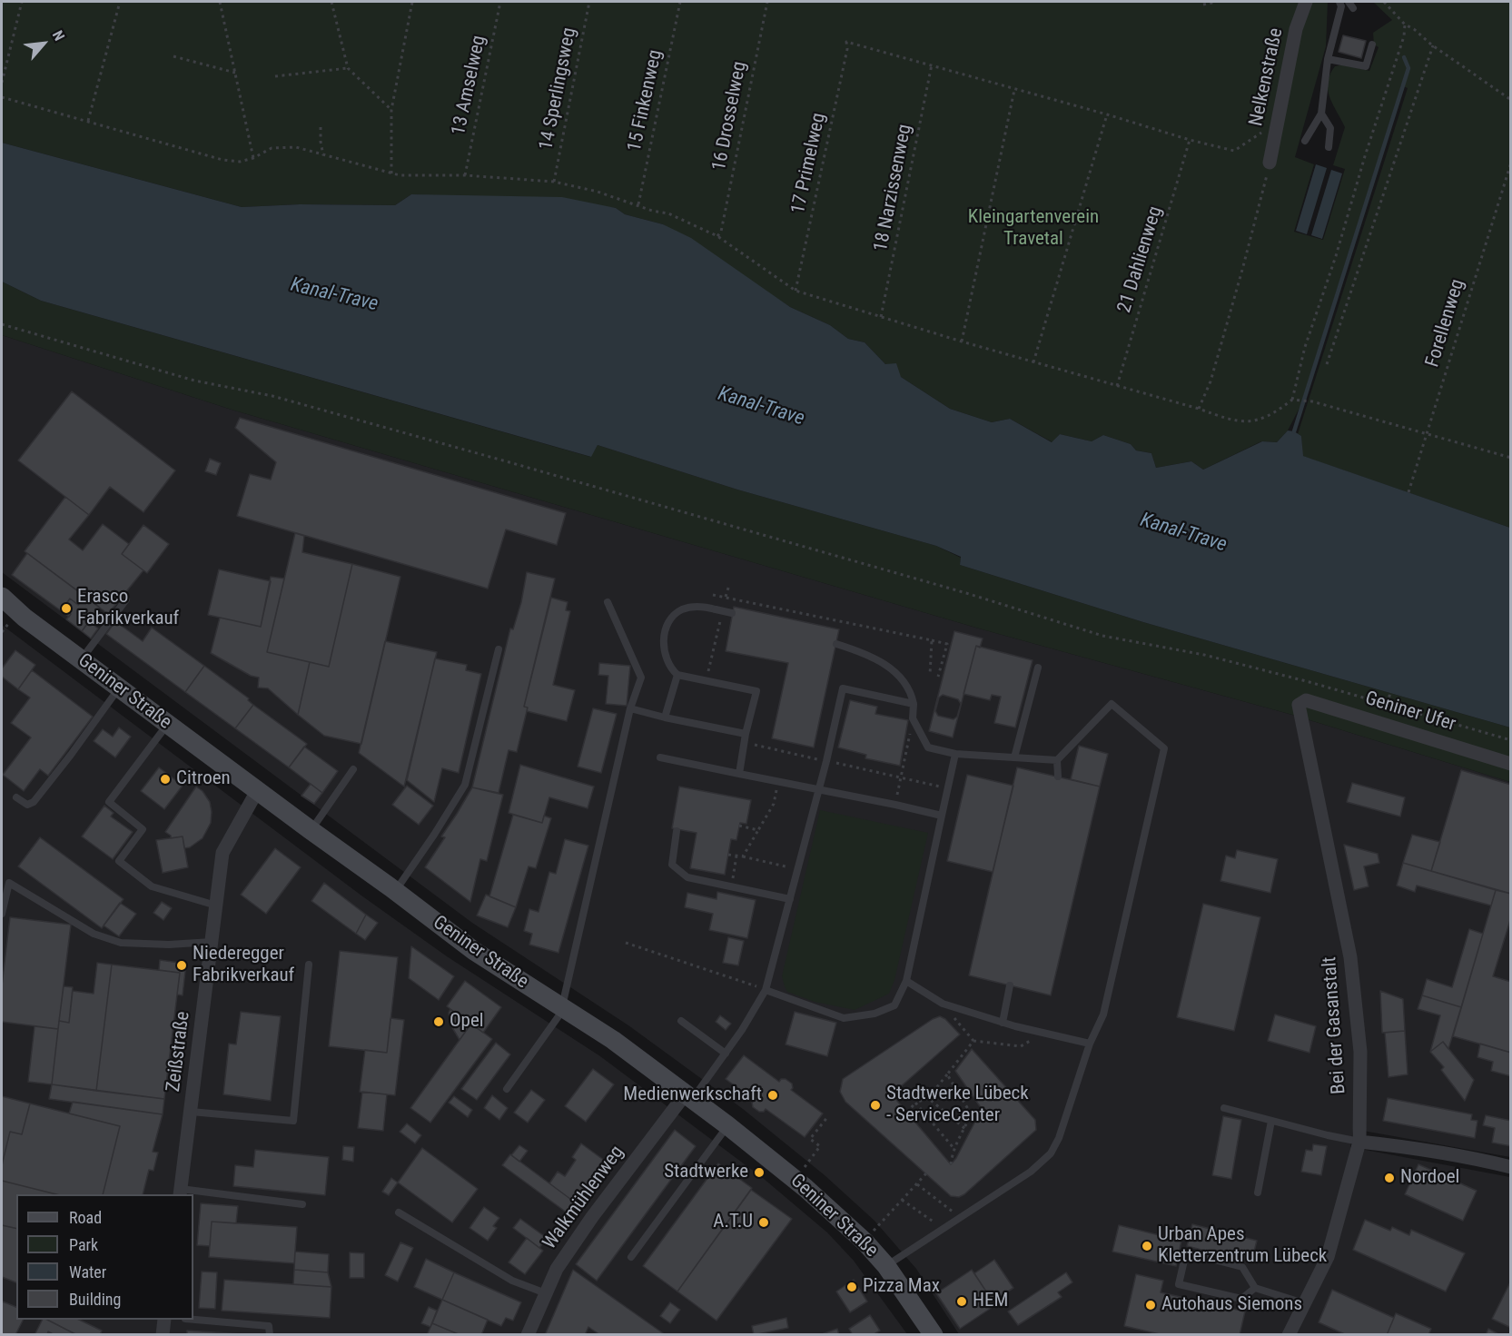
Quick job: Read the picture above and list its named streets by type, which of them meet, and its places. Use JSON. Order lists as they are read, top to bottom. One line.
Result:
{"streets":{"main road":["Geniner Straße"],"street":["Nelkenstraße","Geniner Ufer","Bei der Gasanstalt","Zeißstraße","Walkmühlenweg"],"path":["13 Amselweg","14 Sperlingsweg","15 Finkenweg","16 Drosselweg","17 Primelweg","18 Narzissenweg","21 Dahlienweg","Forellenweg"]},"crossings":[["17 Primelweg","18 Narzissenweg"],["Geniner Straße","Zeißstraße"],["Geniner Straße","Walkmühlenweg"],["Geniner Ufer","Bei der Gasanstalt"]],"water":["Kanal-Trave"],"parks":["Kleingartenverein Travetal"],"places":["Erasco Fabrikverkauf","Citroen","Niederegger Fabrikverkauf","Opel","Medienwerkschaft","Stadtwerke Lübeck - ServiceCenter","Stadtwerke","Nordoel","A.T.U","Urban Apes Kletterzentrum Lübeck","Pizza Max","HEM","Autohaus Siemons"],"legend":["Road","Park","Water","Building"],"north":"top right"}
